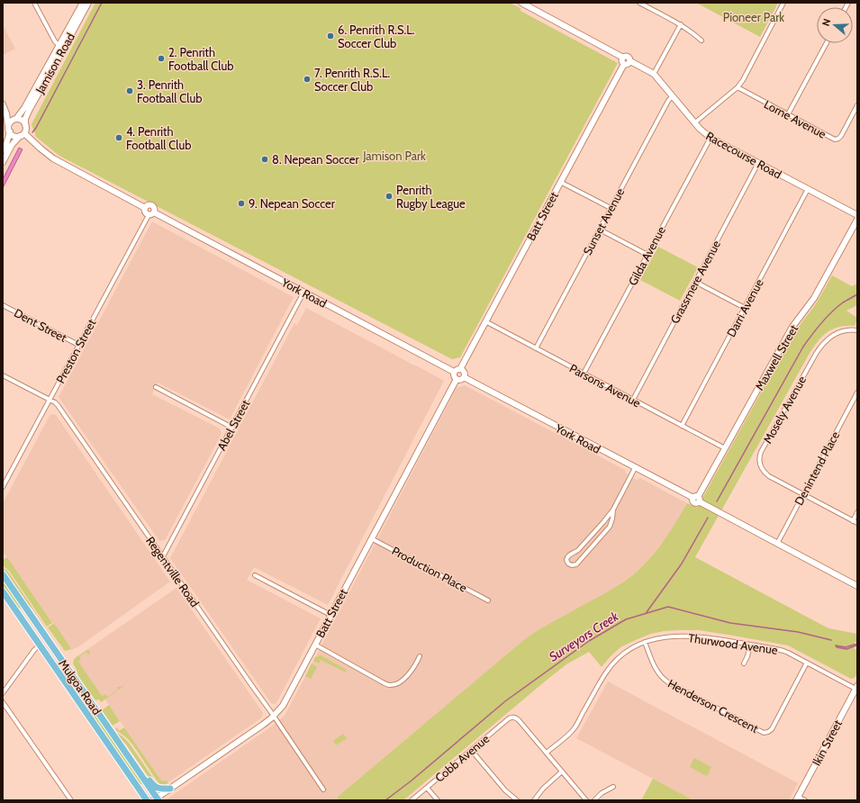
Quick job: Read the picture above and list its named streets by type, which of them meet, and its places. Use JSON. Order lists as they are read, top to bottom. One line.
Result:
{"streets":{"main road":["Mulgoa Road"],"street":["Jamison Road","Lorne Avenue","Racecourse Road","Batt Street","Sunset Avenue","Gilda Avenue","Grassmere Avenue","York Road","Darri Avenue","Dent Street","Preston Street","Maxwell Street","Parsons Avenue","Mosely Avenue","Abel Street","Denintend Place","Production Place","Regentville Road","Thurwood Avenue","Henderson Crescent","Ikin Street","Cobb Avenue"]},"crossings":[["Jamison Road","York Road"],["Racecourse Road","Batt Street"],["Racecourse Road","Sunset Avenue"],["Racecourse Road","Gilda Avenue"],["Racecourse Road","Grassmere Avenue"],["Racecourse Road","Darri Avenue"],["Batt Street","York Road"],["Batt Street","Parsons Avenue"],["Batt Street","Production Place"],["Batt Street","Regentville Road"],["Batt Street","Mulgoa Road"],["Sunset Avenue","Parsons Avenue"],["Gilda Avenue","Parsons Avenue"],["Grassmere Avenue","Parsons Avenue"],["York Road","Preston Street"],["York Road","Maxwell Street"],["York Road","Abel Street"],["York Road","Denintend Place"],["Darri Avenue","Parsons Avenue"],["Dent Street","Preston Street"],["Preston Street","Regentville Road"],["Maxwell Street","Parsons Avenue"],["Mosely Avenue","Denintend Place"],["Abel Street","Regentville Road"],["Thurwood Avenue","Henderson Crescent"],["Thurwood Avenue","Ikin Street"],["Thurwood Avenue","Cobb Avenue"]],"water":["Surveyors Creek"],"parks":["Pioneer Park","Jamison Park"],"places":["6. Penrith R.S.L. Soccer Club","2. Penrith Football Club","7. Penrith R.S.L. Soccer Club","3. Penrith Football Club","4. Penrith Football Club","8. Nepean Soccer","Penrith Rugby League","9. Nepean Soccer"],"north":"left"}
